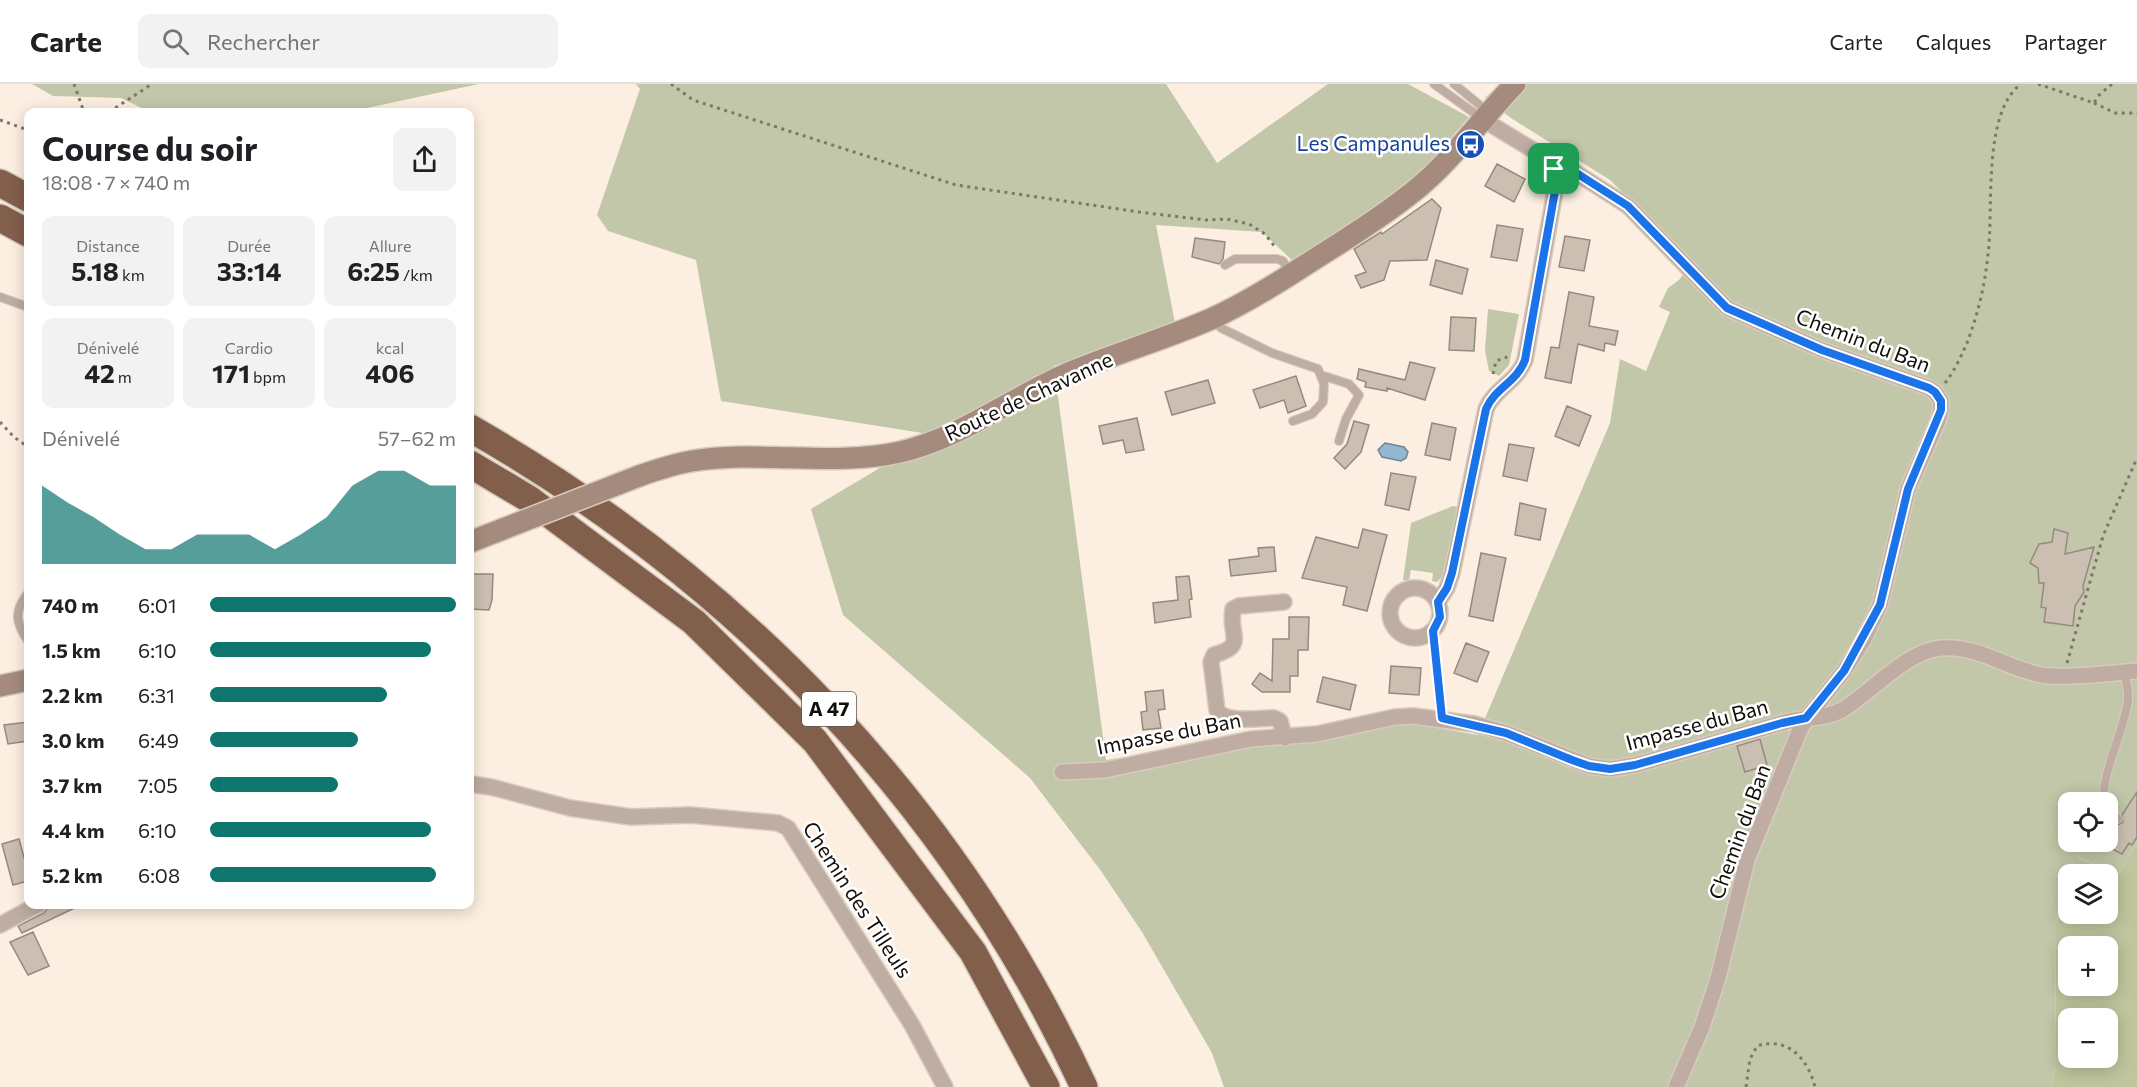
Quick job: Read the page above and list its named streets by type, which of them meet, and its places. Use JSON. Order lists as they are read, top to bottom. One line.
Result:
{"streets":{"highway":["A 47"],"main road":["Route de Chavanne"],"street":["Chemin du Ban","Impasse du Ban","Chemin des Tilleuls"]},"crossings":[["Chemin du Ban","Route de Chavanne"],["Chemin du Ban","Impasse du Ban"]],"places":{"bus stop":["Les Campanules"]},"page":{"header":"Carte","search":"Rechercher","nav":["Carte","Calques","Partager"],"heading":["Course du soir","18:08 · 7 × 740 m"],"stats":[["Distance","5.18 km"],["Durée","33:14"],["Allure","6:25 /km"],["Dénivelé","42 m"],["Cardio","171 bpm"],["kcal","406"]],"chart":["Dénivelé","57–62 m"],"list":[{"name":"740 m","note":"6:01"},{"name":"1.5 km","note":"6:10"},{"name":"2.2 km","note":"6:31"},{"name":"3.0 km","note":"6:49"},{"name":"3.7 km","note":"7:05"},{"name":"4.4 km","note":"6:10"},{"name":"5.2 km","note":"6:08"}],"map_buttons":["+","−"]}}
